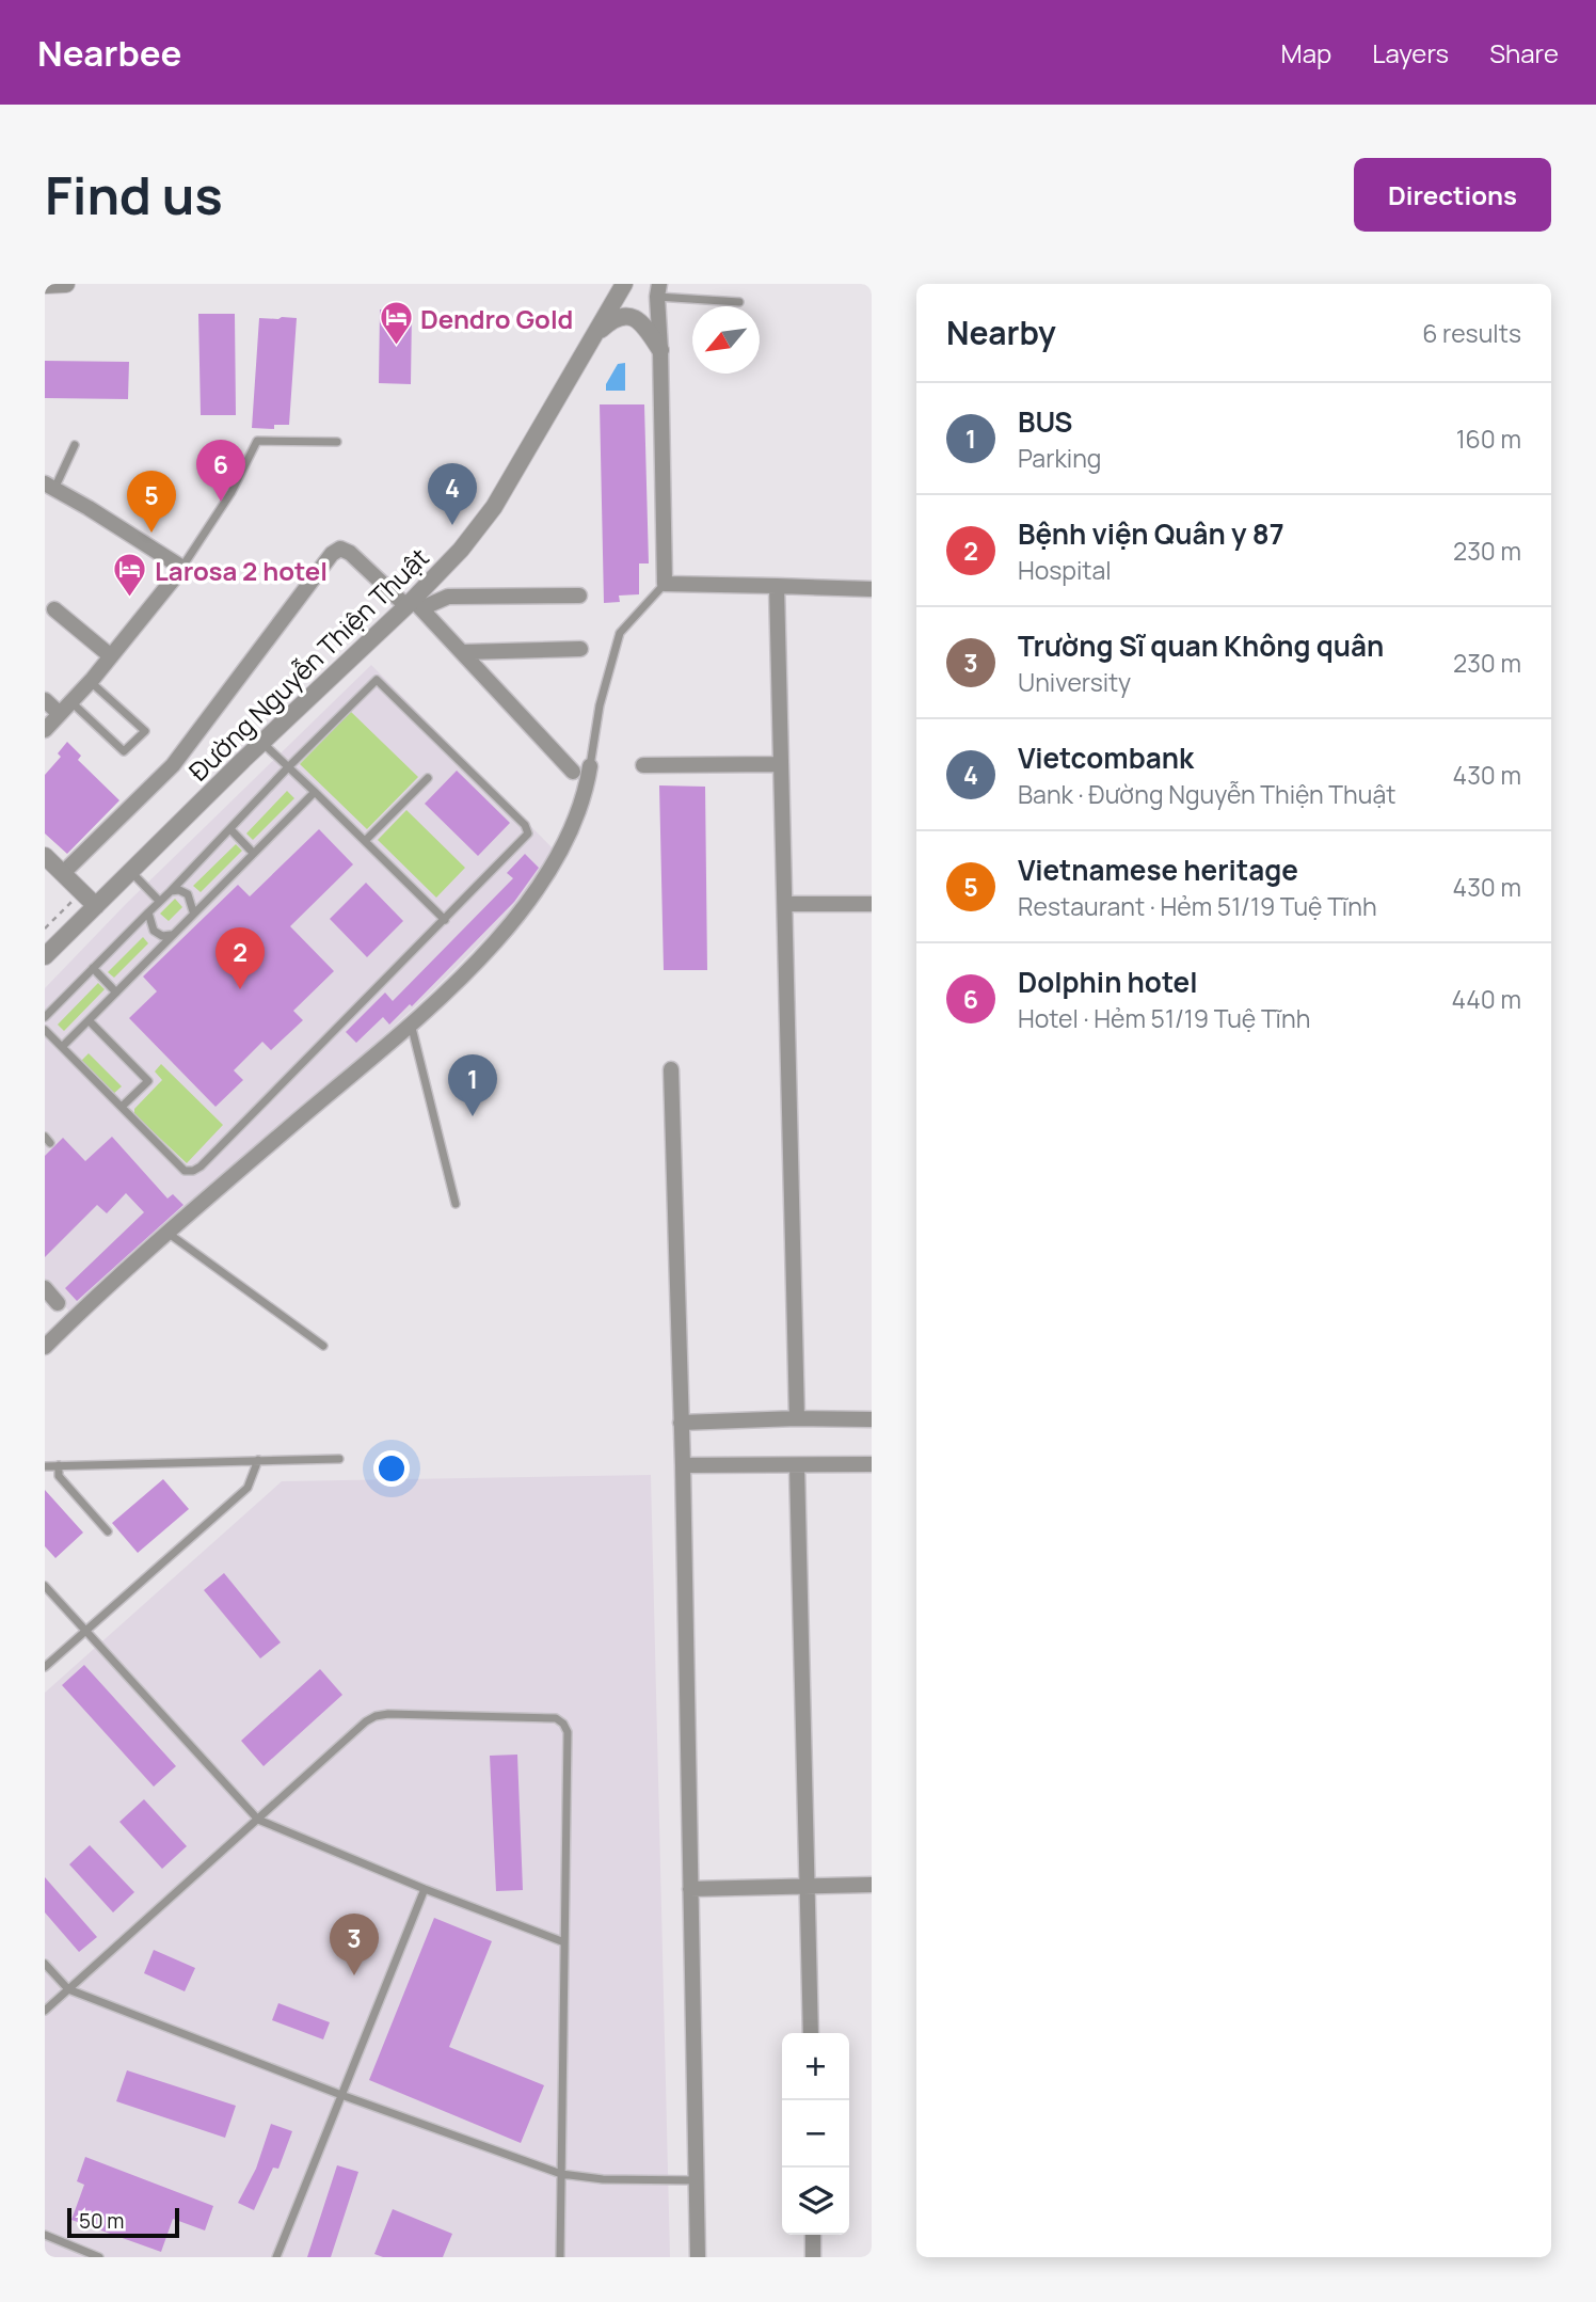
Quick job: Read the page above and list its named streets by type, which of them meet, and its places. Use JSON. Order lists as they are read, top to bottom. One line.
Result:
{"streets":{"street":["Đường Nguyễn Thiện Thuật"]},"places":{"hotel":["Dendro Gold","Larosa 2 hotel"]},"scale_bar":"50 m","north":"bottom left","page":{"header":"Nearbee","nav":["Map","Layers","Share"],"buttons":"Directions","title":"Find us","heading":["Nearby","6 results"],"list":[{"mark":"1","name":"BUS","note":"Parking","value":"160 m"},{"mark":"2","name":"Bệnh viện Quân y 87","note":"Hospital","value":"230 m"},{"mark":"3","name":"Trường Sĩ quan Không quân","note":"University","value":"230 m"},{"mark":"4","name":"Vietcombank","note":"Bank · Đường Nguyễn Thiện Thuật","value":"430 m"},{"mark":"5","name":"Vietnamese heritage","note":"Restaurant · Hẻm 51/19 Tuệ Tĩnh","value":"430 m"},{"mark":"6","name":"Dolphin hotel","note":"Hotel · Hẻm 51/19 Tuệ Tĩnh","value":"440 m"}],"pins":["6","4","5","2","1","3"],"map_buttons":["+","−"],"scale":"50 m"}}
